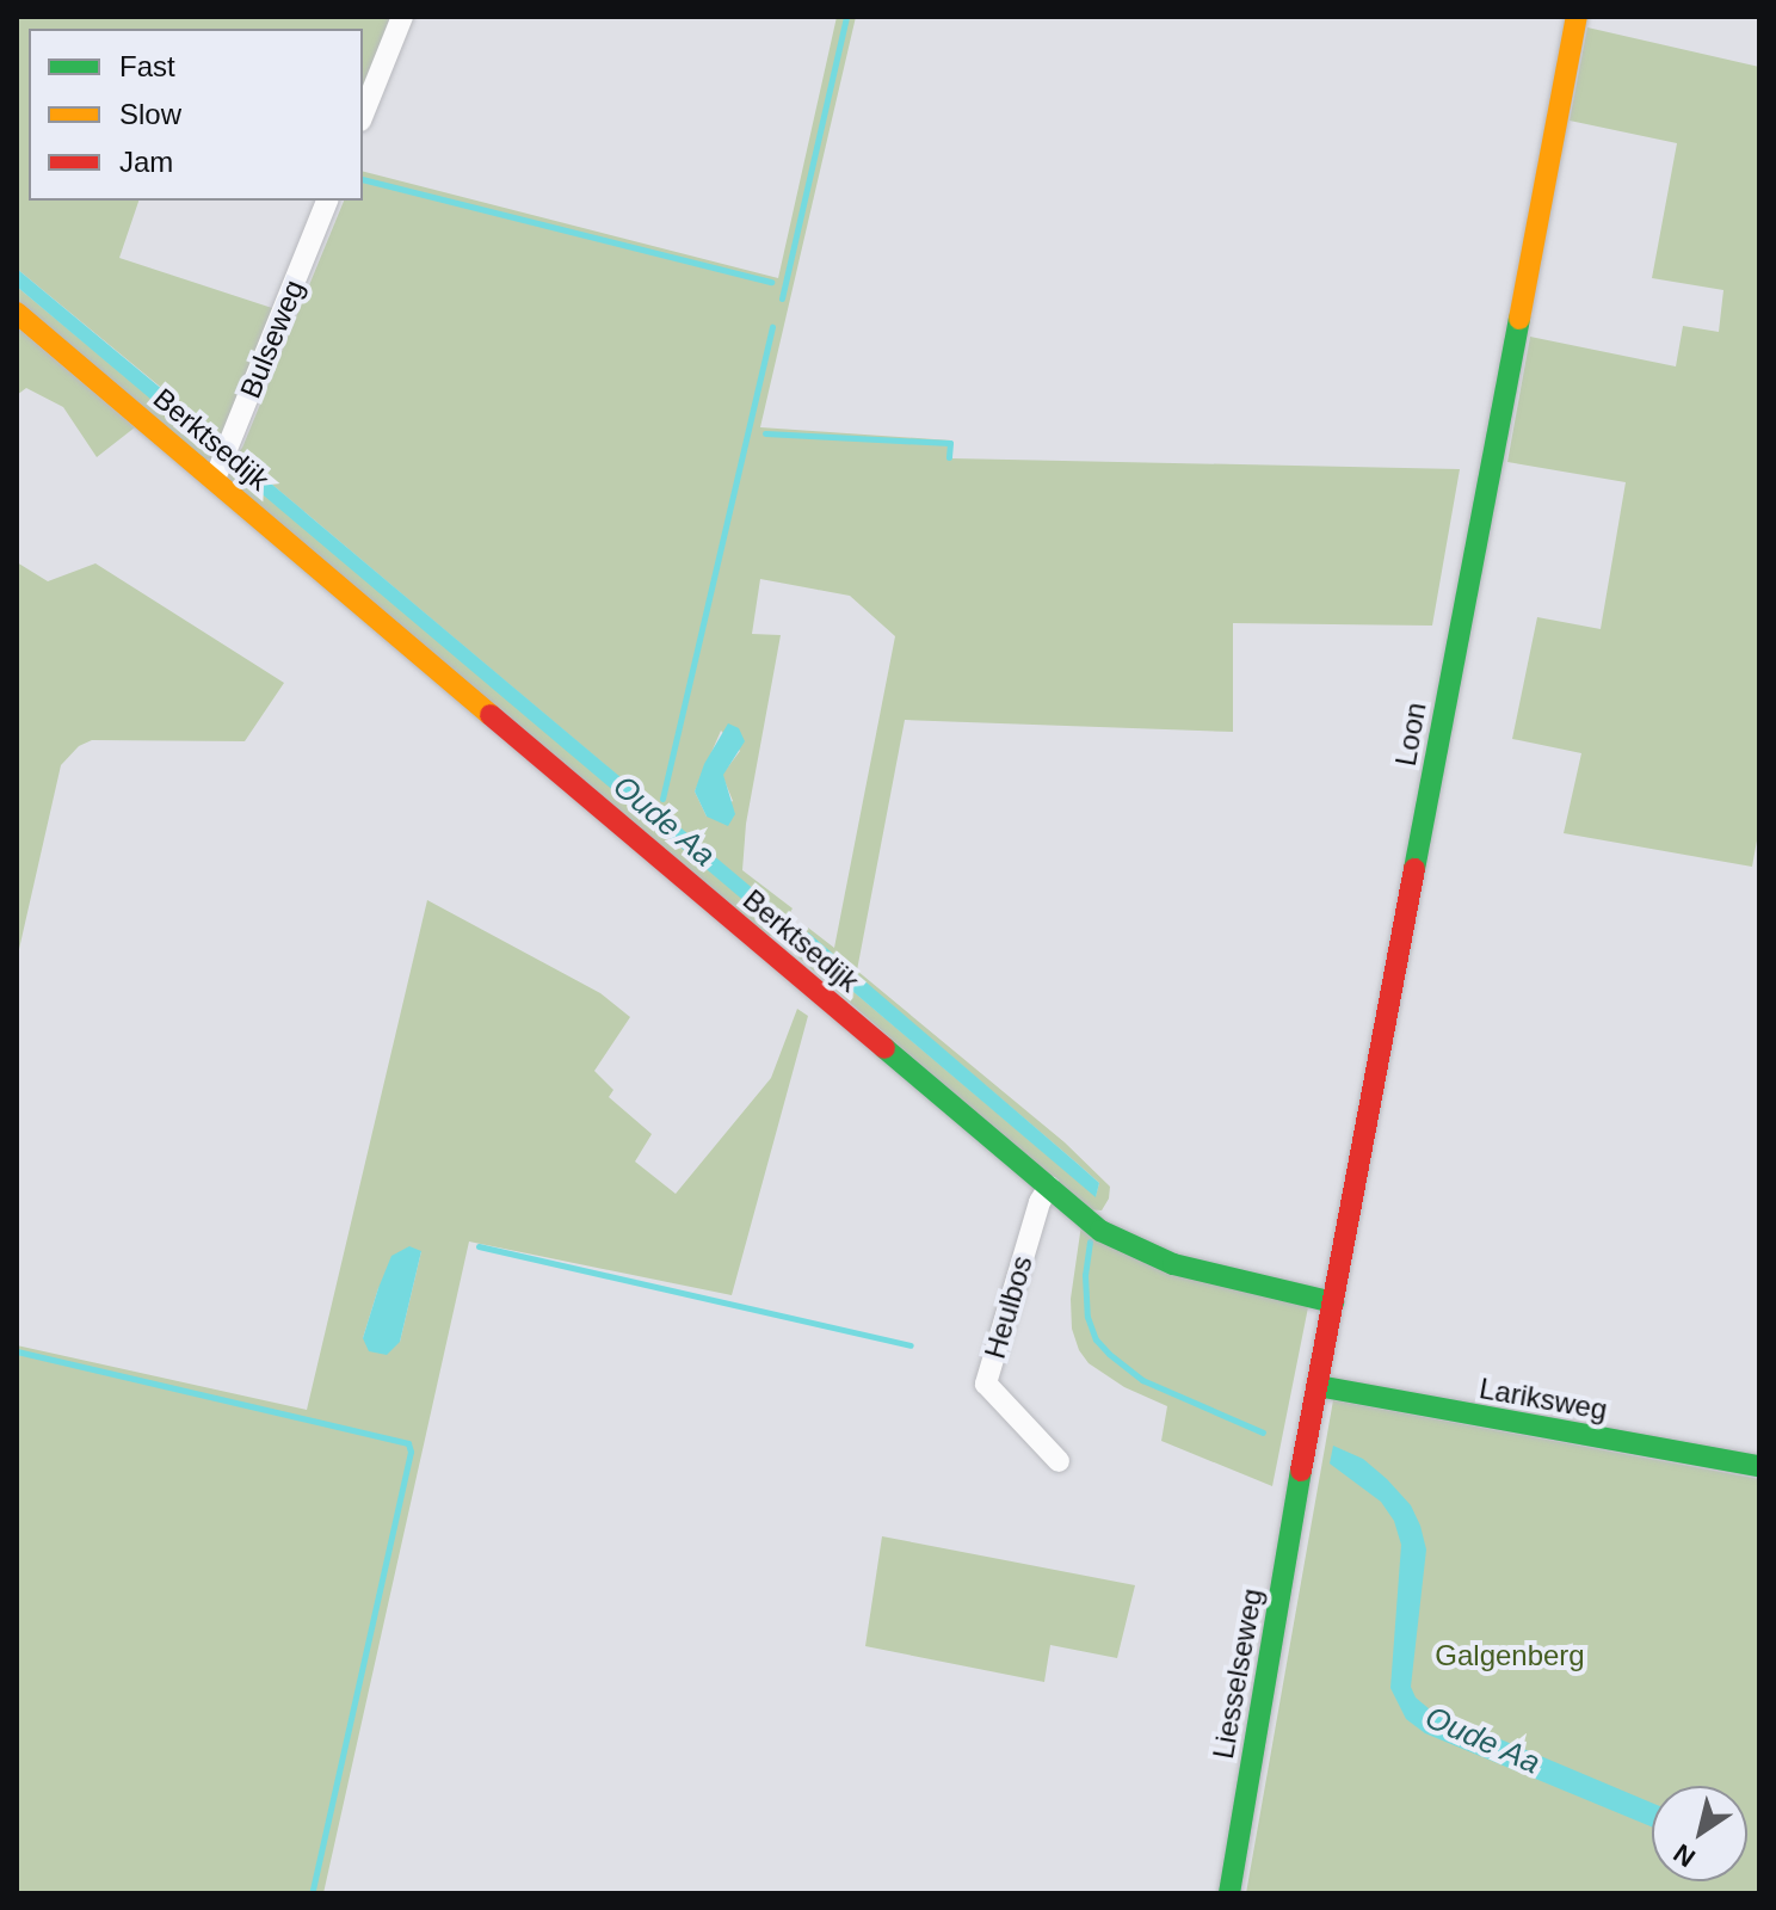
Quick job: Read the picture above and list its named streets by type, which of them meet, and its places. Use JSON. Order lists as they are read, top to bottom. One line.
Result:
{"streets":{"street":["Bulseweg","Berktsedijk","Loon","Heulbos","Lariksweg","Liesselseweg"]},"crossings":[["Bulseweg","Berktsedijk"],["Berktsedijk","Loon"],["Berktsedijk","Heulbos"],["Loon","Lariksweg"],["Loon","Liesselseweg"]],"water":["Oude Aa"],"parks":["Galgenberg"],"legend":["Fast","Slow","Jam"],"north":"bottom left"}
